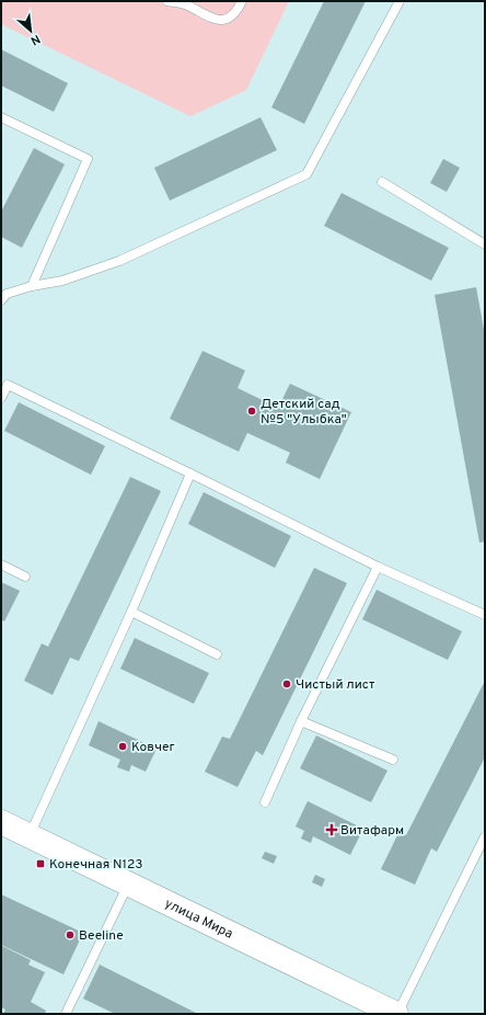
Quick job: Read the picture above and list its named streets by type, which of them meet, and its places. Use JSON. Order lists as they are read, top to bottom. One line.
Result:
{"streets":{"street":["улица Мира"]},"places":{"other":["Детский сад №5 \"Улыбка\"","Чистый лист","Ковчег","Beeline"],"health":["Витафарм"],"transit":["Конечная N123"]},"north":"bottom right"}
